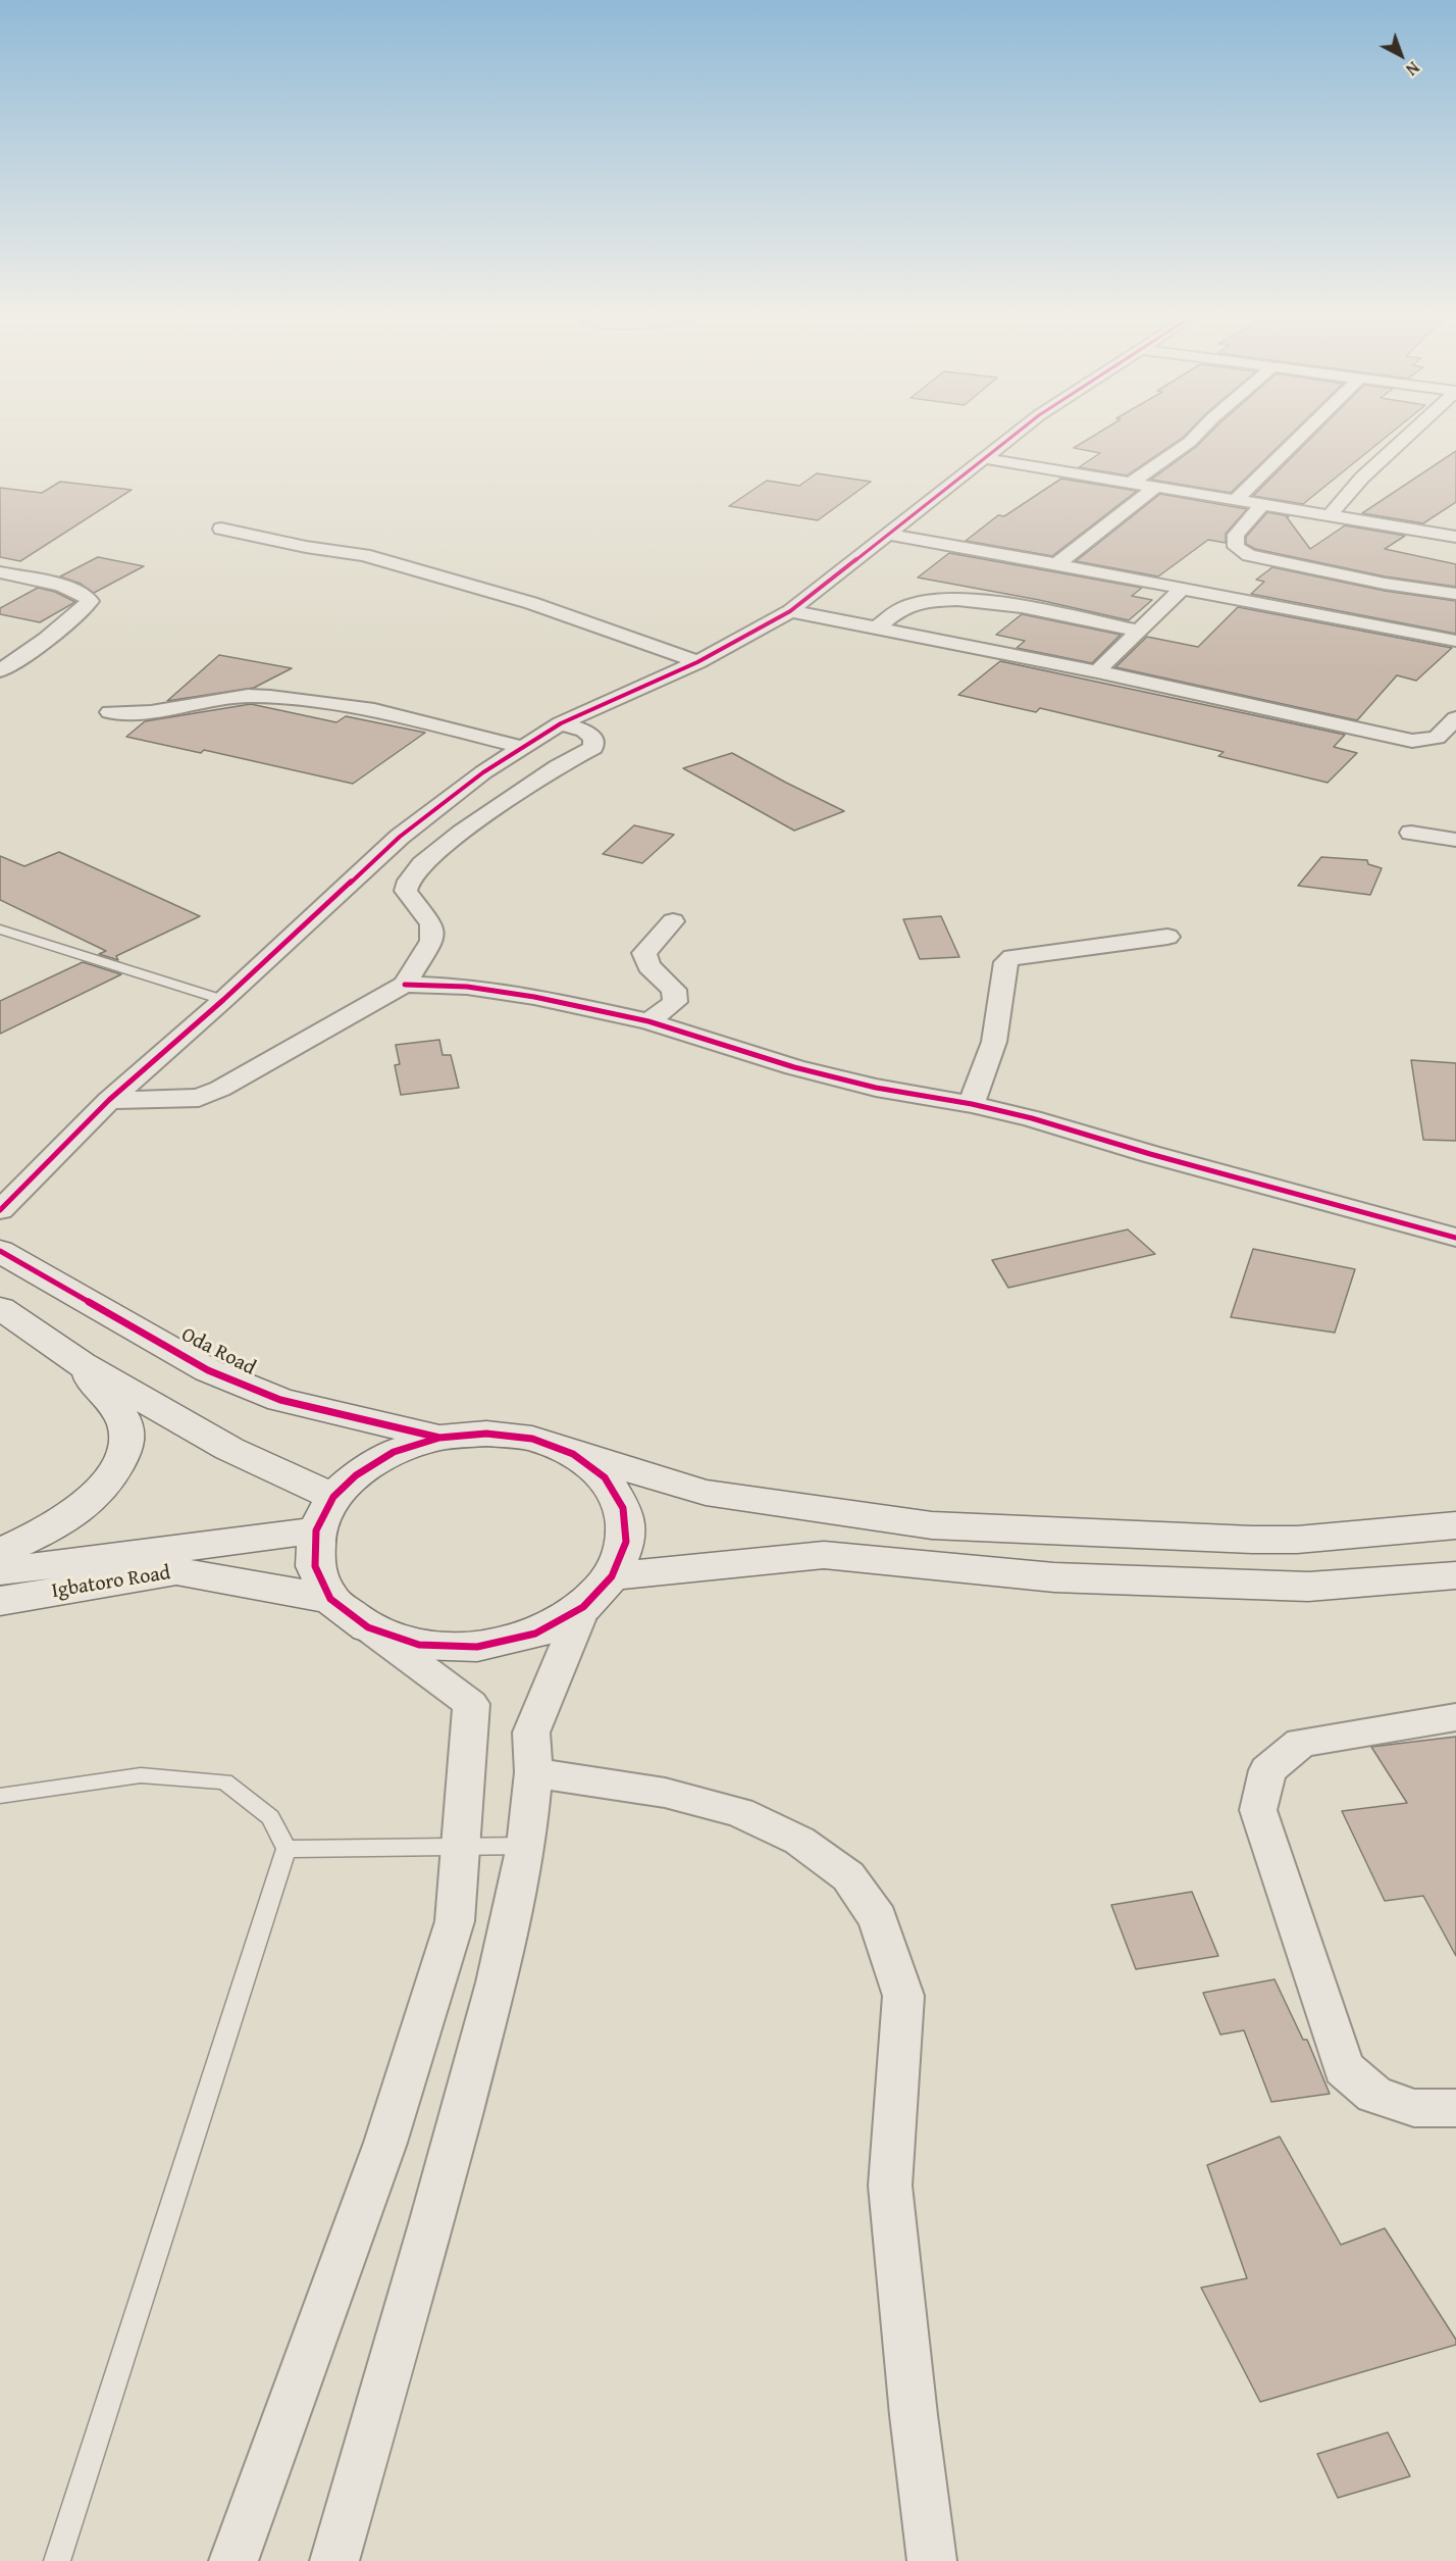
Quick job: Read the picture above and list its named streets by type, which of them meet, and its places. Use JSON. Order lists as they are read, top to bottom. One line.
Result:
{"streets":{"street":["Oda Road","Igbatoro Road"]},"north":"bottom right"}
